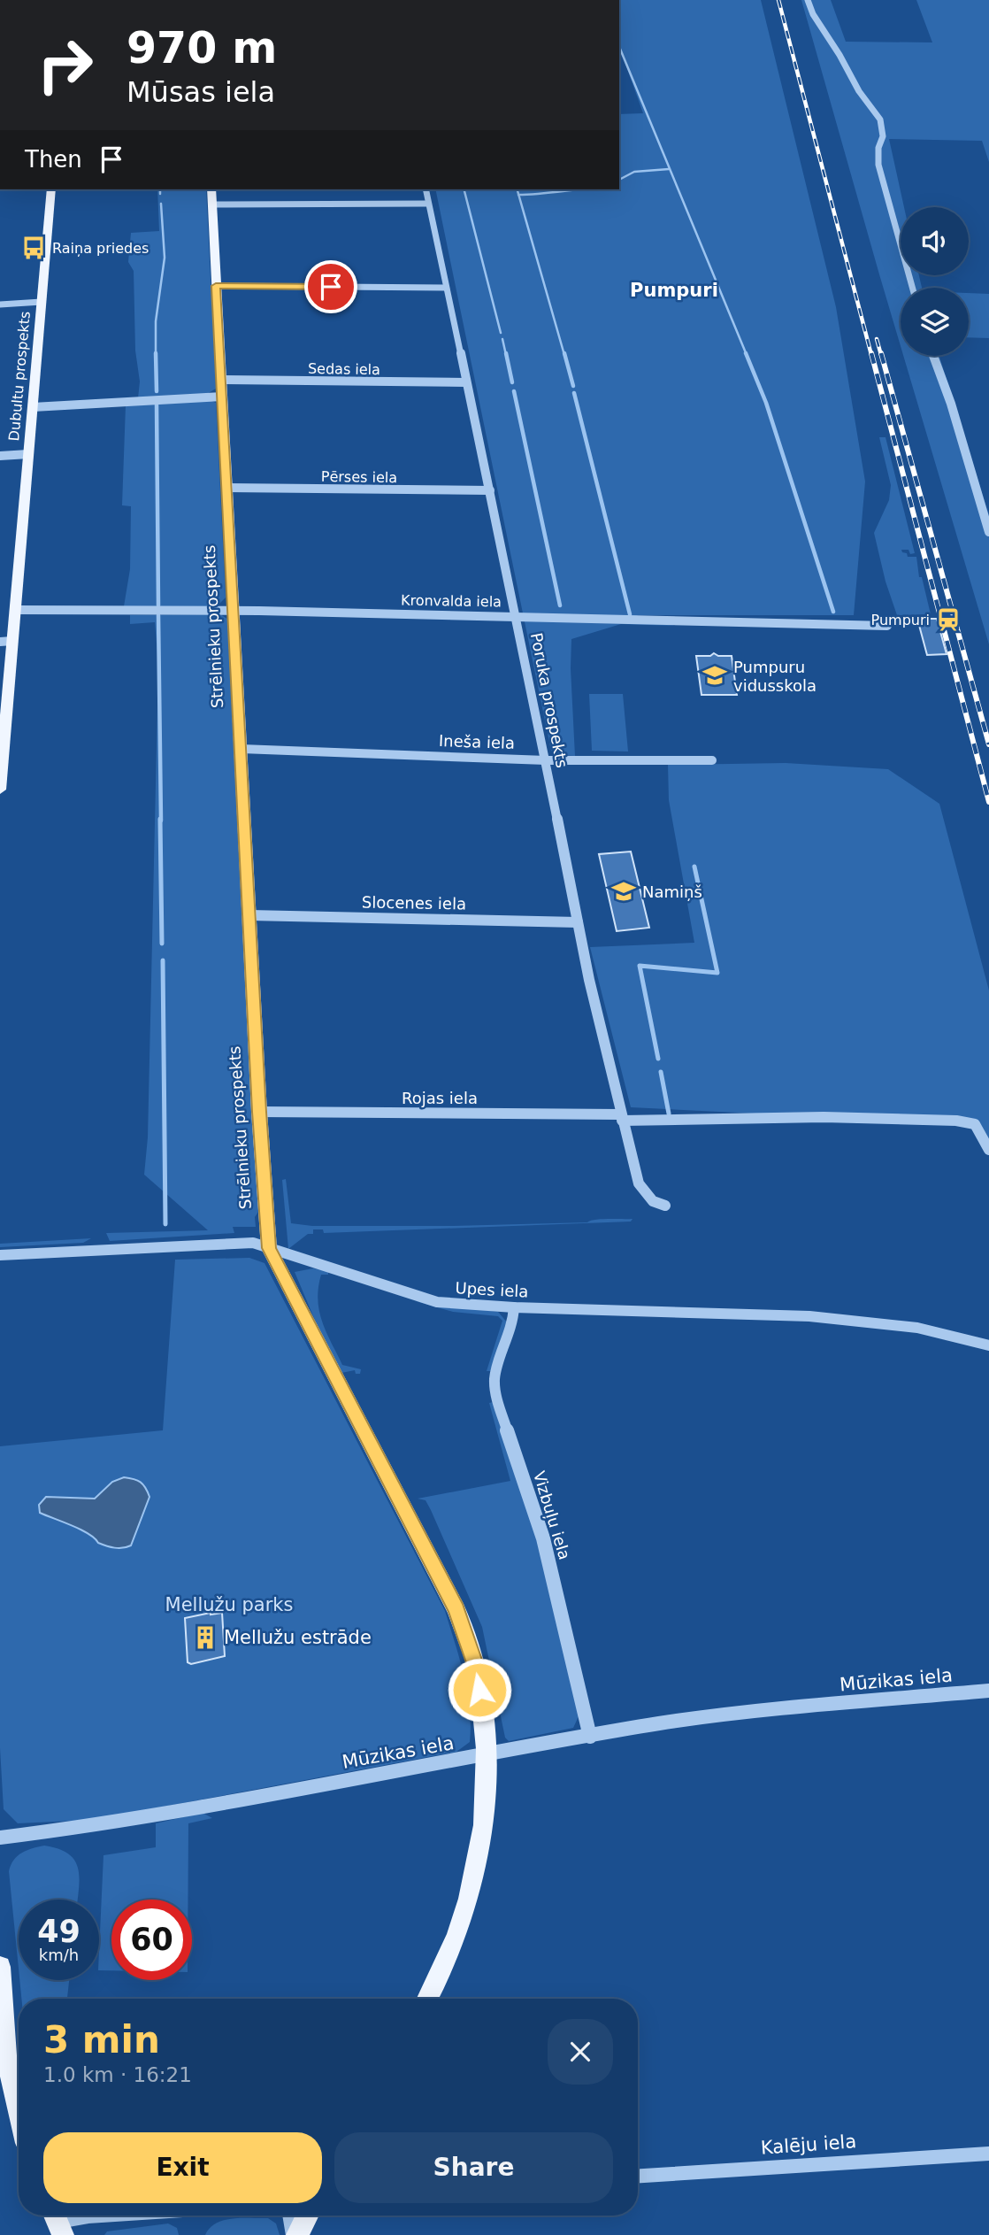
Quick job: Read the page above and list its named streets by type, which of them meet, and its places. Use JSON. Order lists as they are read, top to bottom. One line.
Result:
{"streets":{"main road":["Dubultu prospekts","Strēlnieku prospekts"],"street":["Sedas iela","Pērses iela","Kronvalda iela","Poruka prospekts","Ineša iela","Slocenes iela","Rojas iela","Upes iela","Vizbuļu iela","Mūzikas iela","Kalēju iela"]},"crossings":[["Sedas iela","Strēlnieku prospekts"],["Sedas iela","Poruka prospekts"],["Dubultu prospekts","Kronvalda iela"],["Pērses iela","Strēlnieku prospekts"],["Pērses iela","Poruka prospekts"],["Kronvalda iela","Strēlnieku prospekts"],["Kronvalda iela","Poruka prospekts"],["Strēlnieku prospekts","Ineša iela"],["Strēlnieku prospekts","Slocenes iela"],["Strēlnieku prospekts","Rojas iela"],["Strēlnieku prospekts","Upes iela"],["Strēlnieku prospekts","Mūzikas iela"],["Poruka prospekts","Ineša iela"],["Poruka prospekts","Slocenes iela"],["Poruka prospekts","Rojas iela"],["Upes iela","Vizbuļu iela"],["Vizbuļu iela","Mūzikas iela"]],"districts":["Pumpuri"],"parks":["Mellužu parks"],"places":{"bus stop":["Raiņa priedes"],"station":["Pumpuri"],"school or university":["Pumpuru vidusskola","Namiņš"],"building":["Mellužu estrāde"]},"page":{"turn":["970 m","Mūsas iela"],"then":"Then","speed":"49 km/h","limit":"60","heading":["3 min","1.0 km · 16:21"],"buttons":["Exit","Share"]}}
